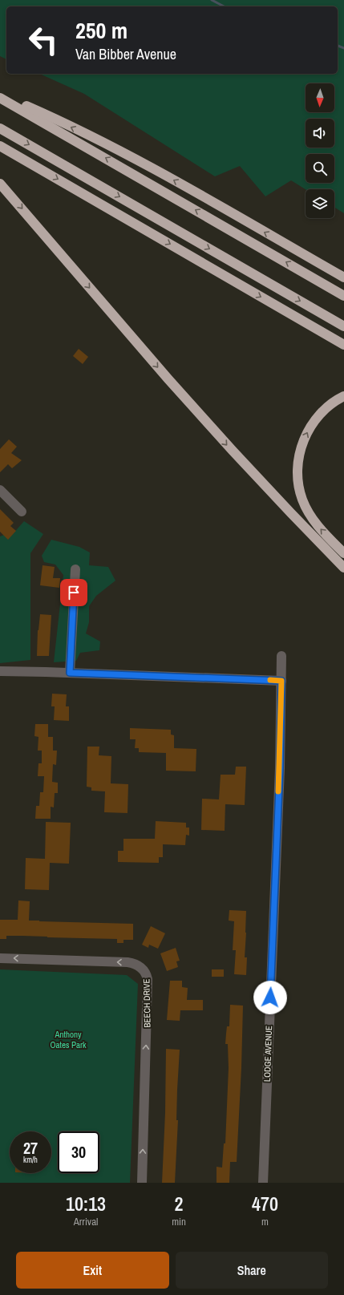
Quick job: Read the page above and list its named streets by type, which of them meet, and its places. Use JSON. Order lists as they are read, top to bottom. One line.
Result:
{"streets":{"street":["BEECH DRIVE","LODGE AVENUE"]},"parks":["Anthony Oates Park"],"north":"bottom","page":{"turn":["250 m","Van Bibber Avenue"],"speed":"27 km/h","limit":"30","eta":["10:13","Arrival","2","min","470","m"],"buttons":["Exit","Share"]}}
